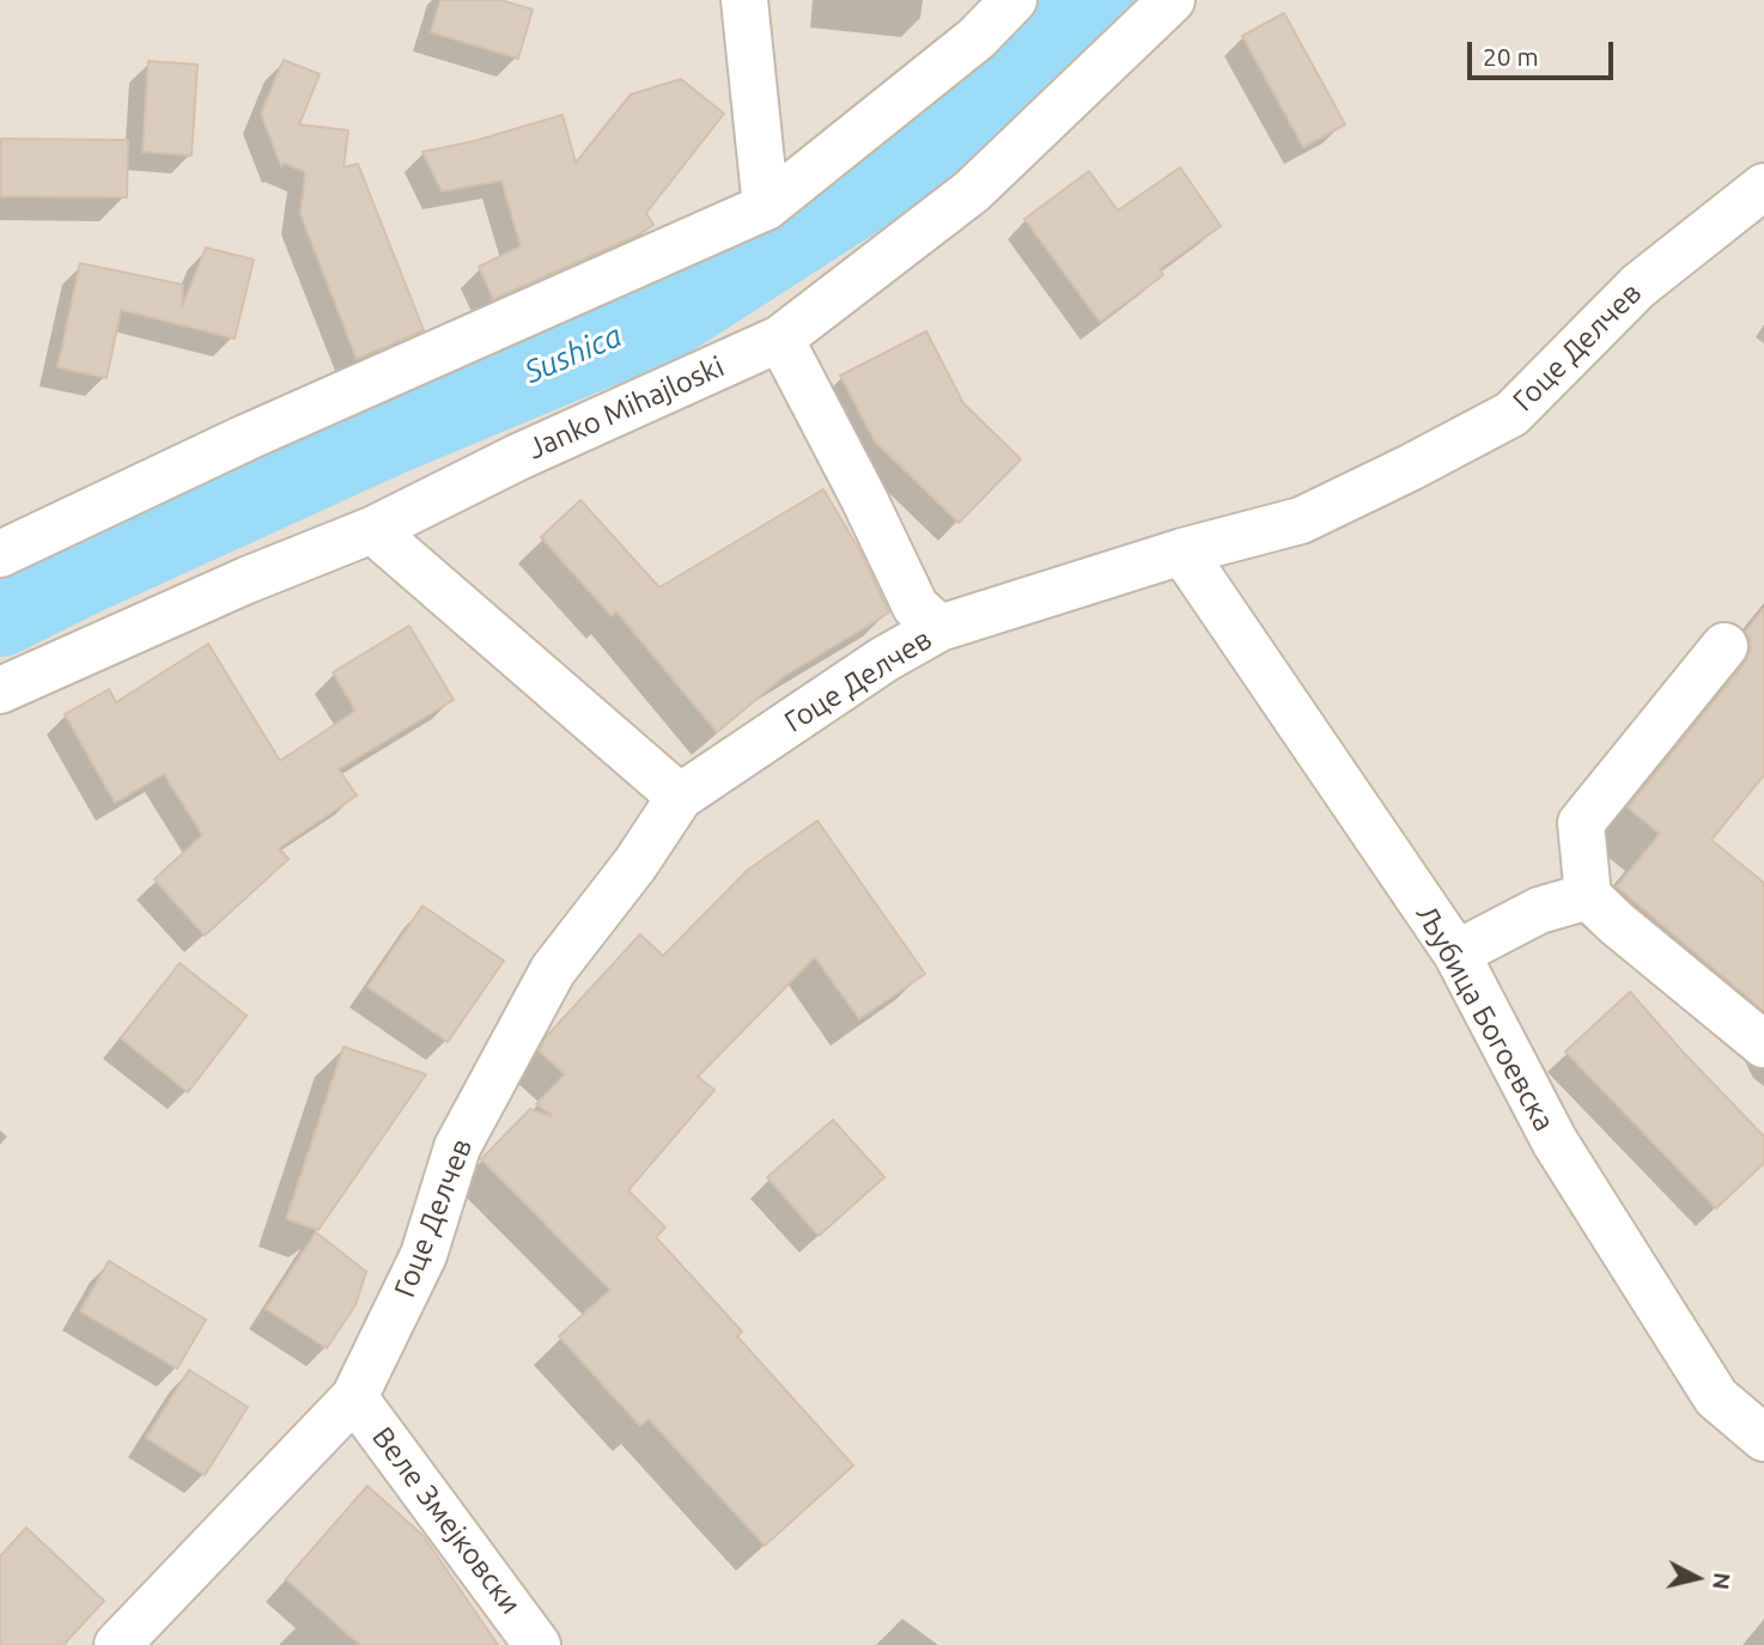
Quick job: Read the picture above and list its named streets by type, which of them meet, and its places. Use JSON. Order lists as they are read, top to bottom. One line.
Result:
{"streets":{"street":["Гоце Делчев","Janko Mihajloski","Љубица Богоевска","Веле Змејковски"]},"crossings":[["Гоце Делчев","Љубица Богоевска"],["Гоце Делчев","Веле Змејковски"]],"water":["Sushica"],"scale_bar":"20 m","north":"right"}
